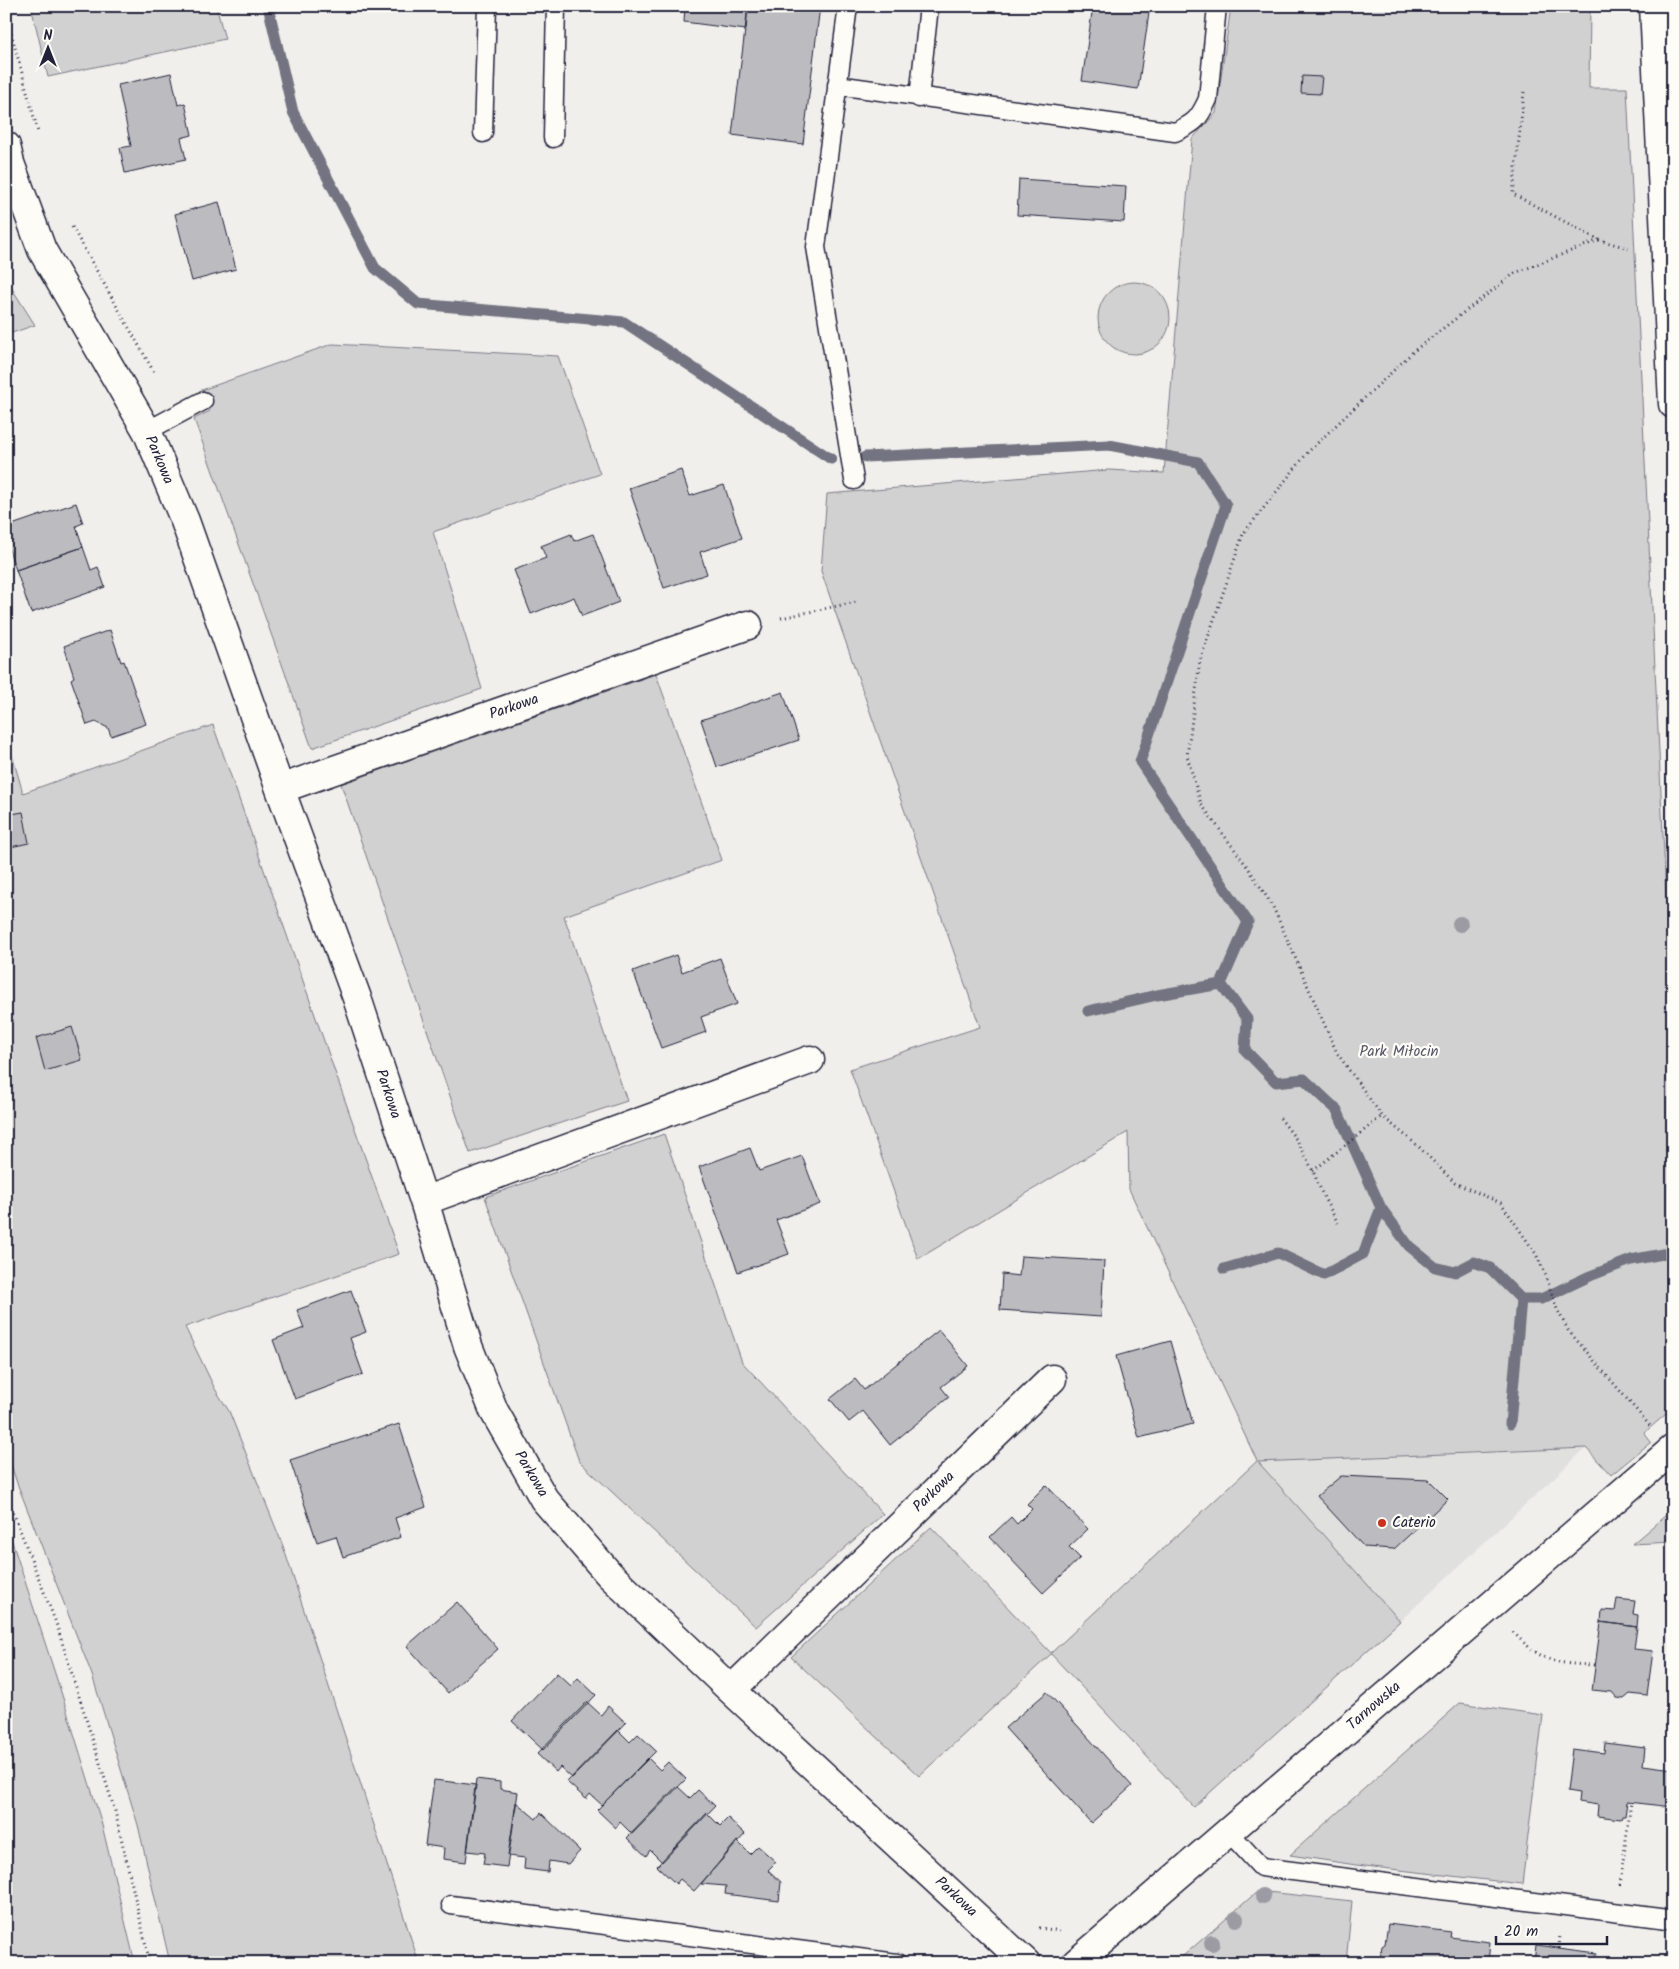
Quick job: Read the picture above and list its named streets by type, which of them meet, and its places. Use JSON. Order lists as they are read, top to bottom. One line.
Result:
{"streets":{"street":["Parkowa","Tarnowska"]},"parks":["Park Miłocin"],"places":["Caterio"],"scale_bar":"20 m","north":"top"}
